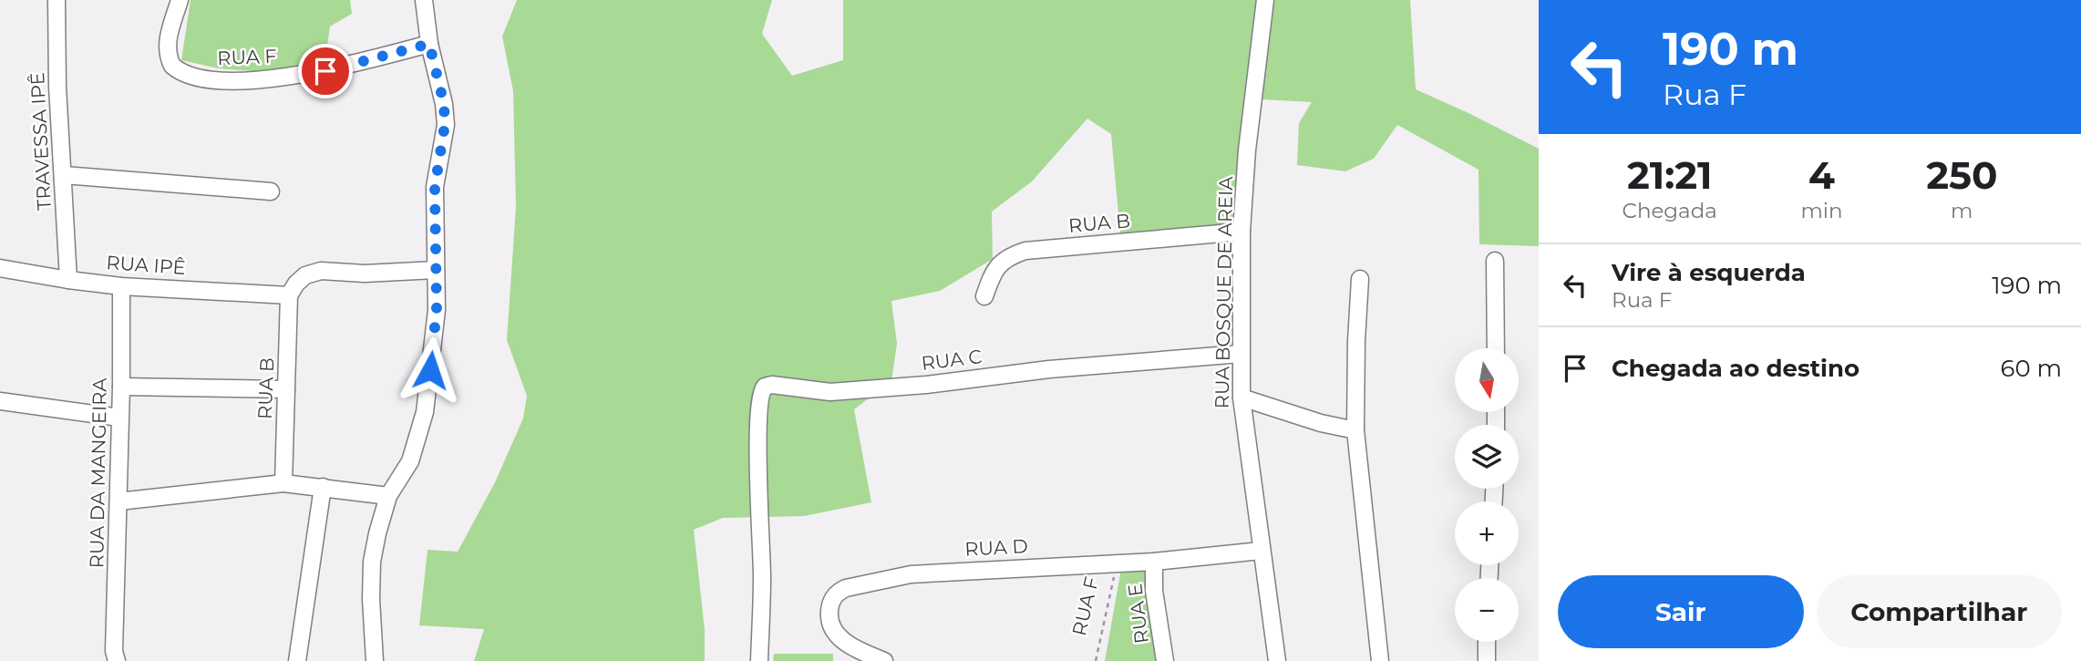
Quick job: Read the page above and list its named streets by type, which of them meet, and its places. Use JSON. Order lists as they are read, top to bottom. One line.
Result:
{"streets":{"street":["RUA F","TRAVESSA IPÊ","RUA B","RUA IPÊ","RUA BOSQUE DE AREIA","RUA C","RUA DA MANGEIRA","RUA D","RUA E"]},"crossings":[["RUA F","RUA D"],["TRAVESSA IPÊ","RUA IPÊ"],["RUA B","RUA IPÊ"],["RUA B","RUA BOSQUE DE AREIA"],["RUA IPÊ","RUA DA MANGEIRA"],["RUA BOSQUE DE AREIA","RUA C"],["RUA BOSQUE DE AREIA","RUA D"],["RUA D","RUA E"]],"north":"bottom","page":{"turn":["190 m","Rua F"],"eta":["21:21","Chegada","4","min","250","m"],"list":[{"name":"Vire à esquerda","note":"Rua F","value":"190 m"},{"name":"Chegada ao destino","value":"60 m"}],"map_buttons":["+","−"],"buttons":["Sair","Compartilhar"]}}
